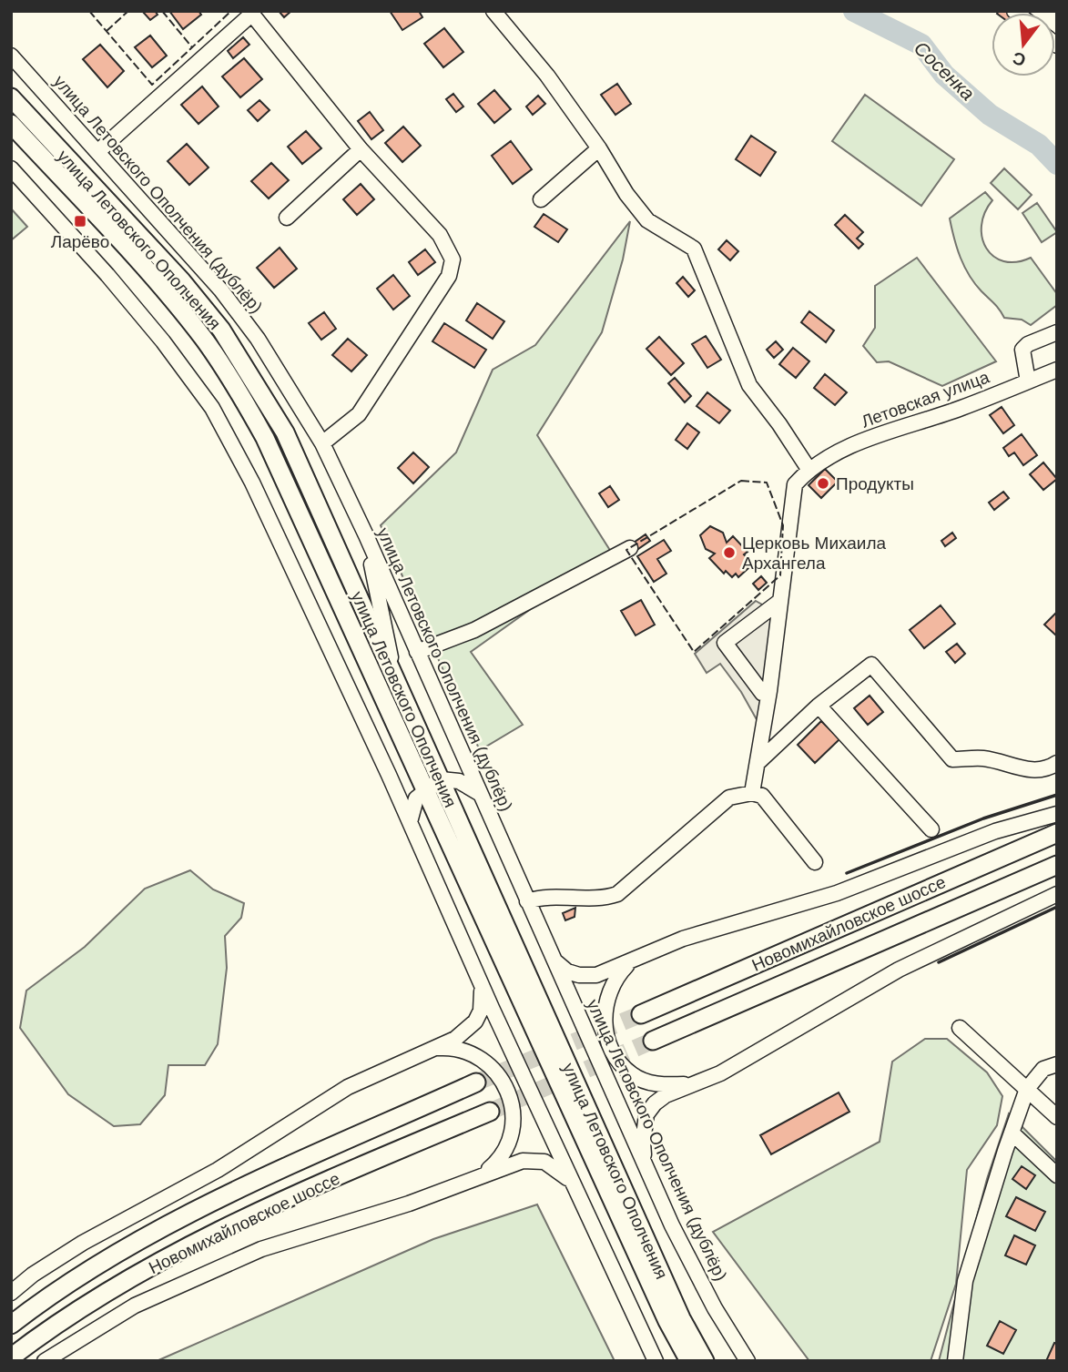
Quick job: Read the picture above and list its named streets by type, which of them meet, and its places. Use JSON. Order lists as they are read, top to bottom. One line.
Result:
{"streets":{"main road":["улица Летовского Ополчения","Новомихайловское шоссе"],"street":["улица Летовского Ополчения (дублёр)","Летовская улица"]},"water":["Сосенка"],"places":{"transit":["Ларёво"],"other":["Продукты","Церковь Михаила Архангела"]},"north":"bottom"}
